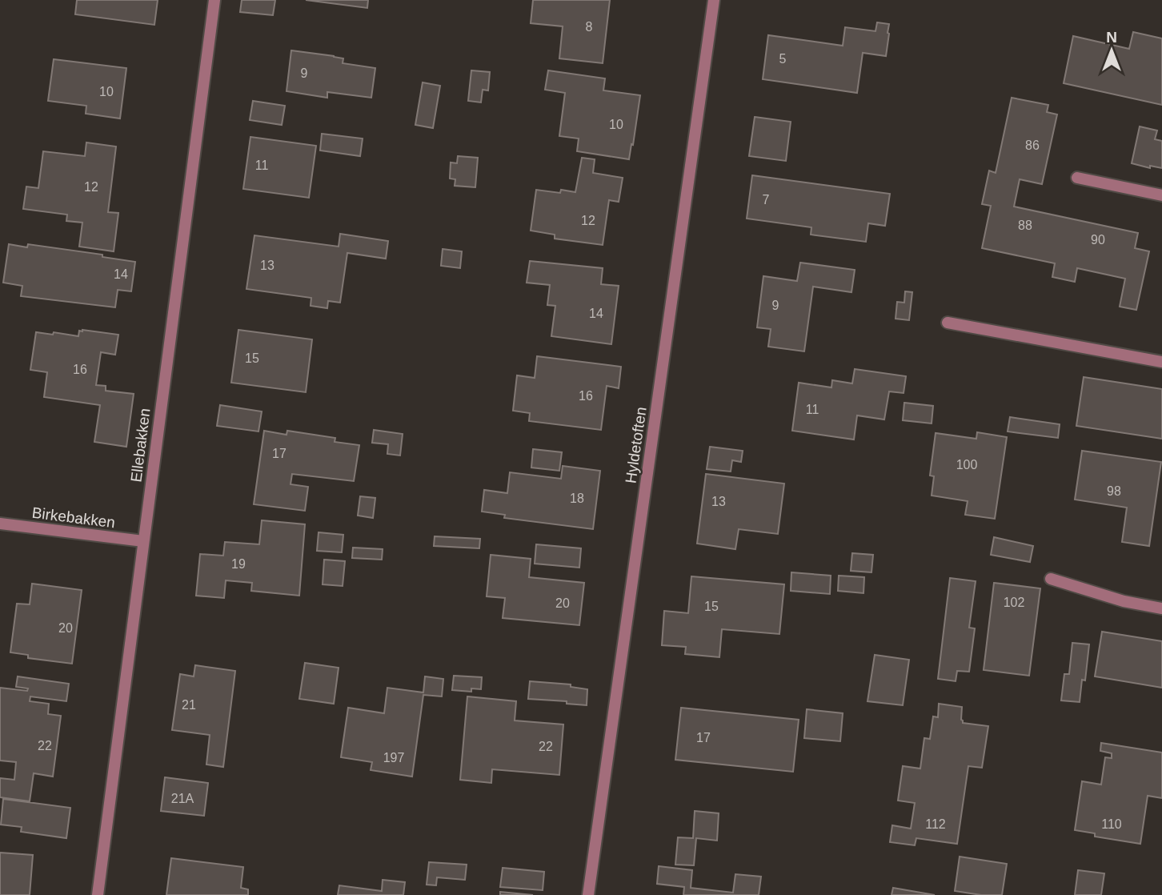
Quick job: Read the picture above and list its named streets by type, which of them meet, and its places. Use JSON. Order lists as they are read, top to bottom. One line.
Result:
{"streets":{"street":["Ellebakken","Hyldetoften","Birkebakken"]},"crossings":[["Ellebakken","Birkebakken"]],"house_numbers":["8","5","9","10","10","86","11","12","7","12","88","90","13","14","9","14","15","16","16","11","17","100","98","18","13","19","102","20","15","20","21","17","22","22","197","21A","112","110"],"north":"top"}
